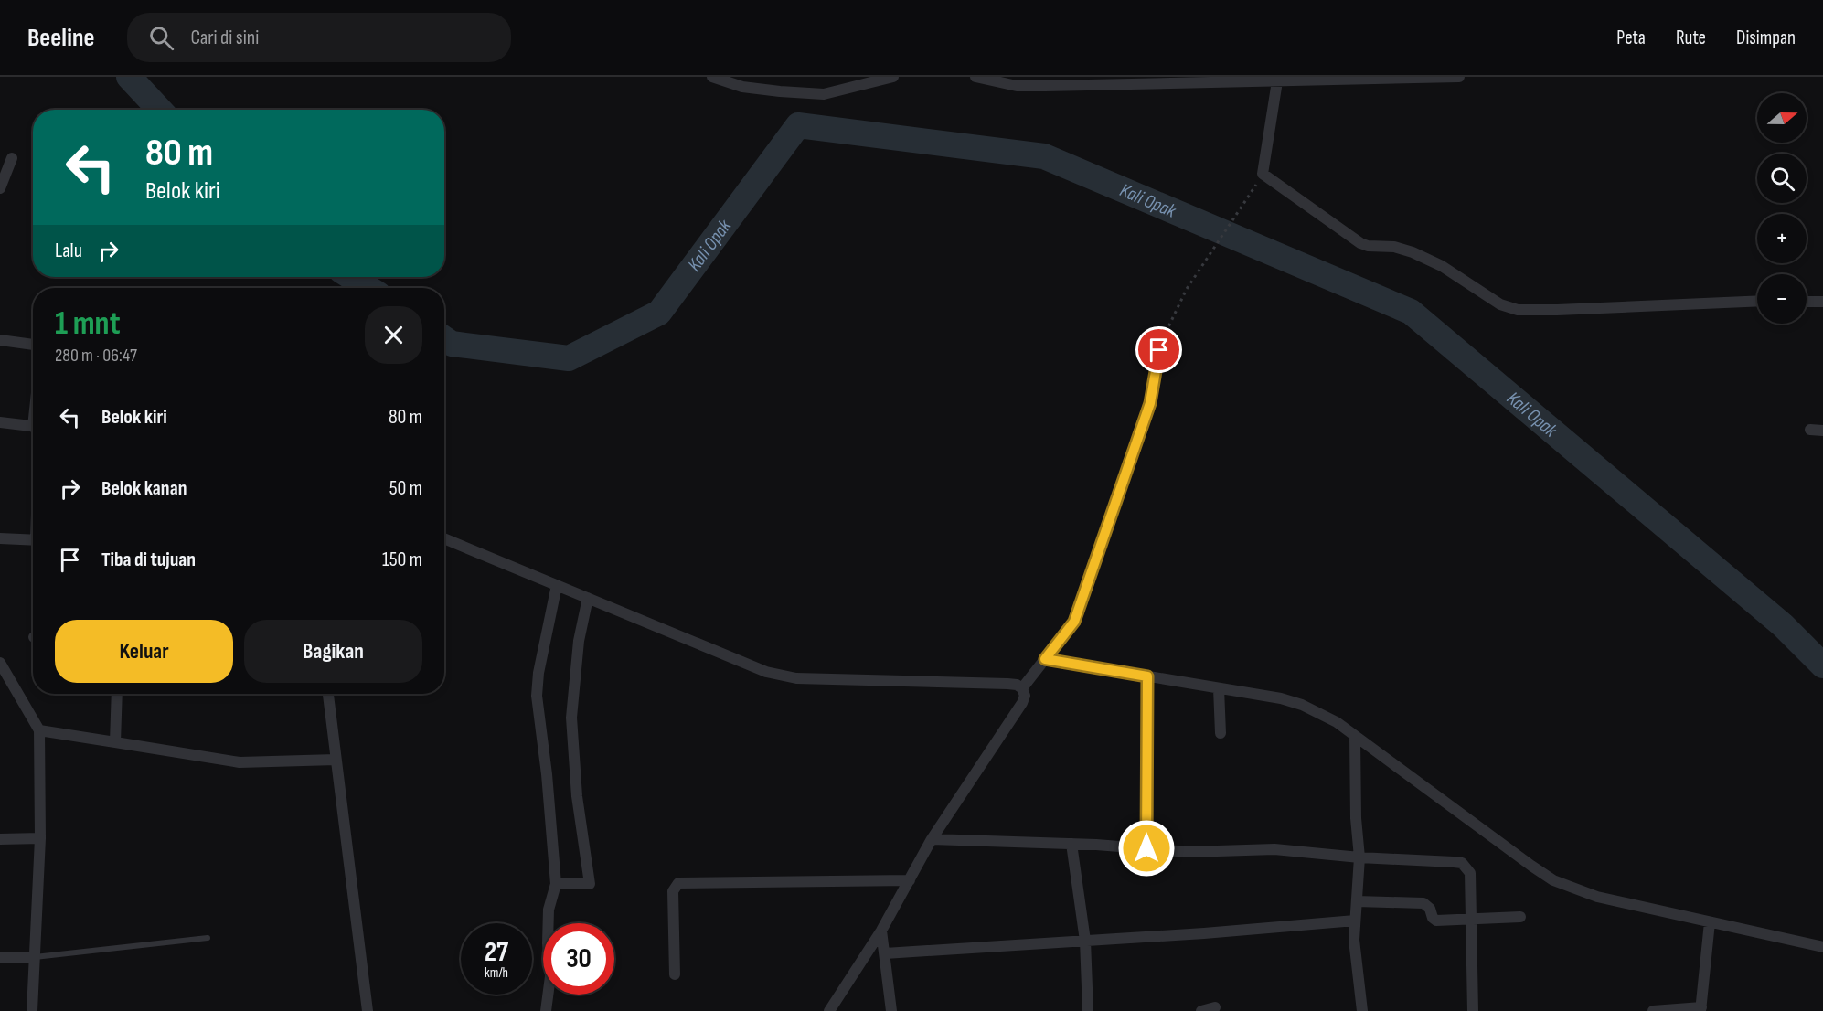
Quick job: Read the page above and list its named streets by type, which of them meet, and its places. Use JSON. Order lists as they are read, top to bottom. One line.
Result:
{"water":["Kali Opak"],"north":"right","page":{"header":"Beeline","search":"Cari di sini","nav":["Peta","Rute","Disimpan"],"map_buttons":["+","−"],"turn":["80 m","Belok kiri"],"then":"Lalu","heading":["1 mnt","280 m · 06:47"],"list":[{"name":"Belok kiri","value":"80 m"},{"name":"Belok kanan","value":"50 m"},{"name":"Tiba di tujuan","value":"150 m"}],"buttons":["Keluar","Bagikan"],"speed":"27 km/h","limit":"30"}}
